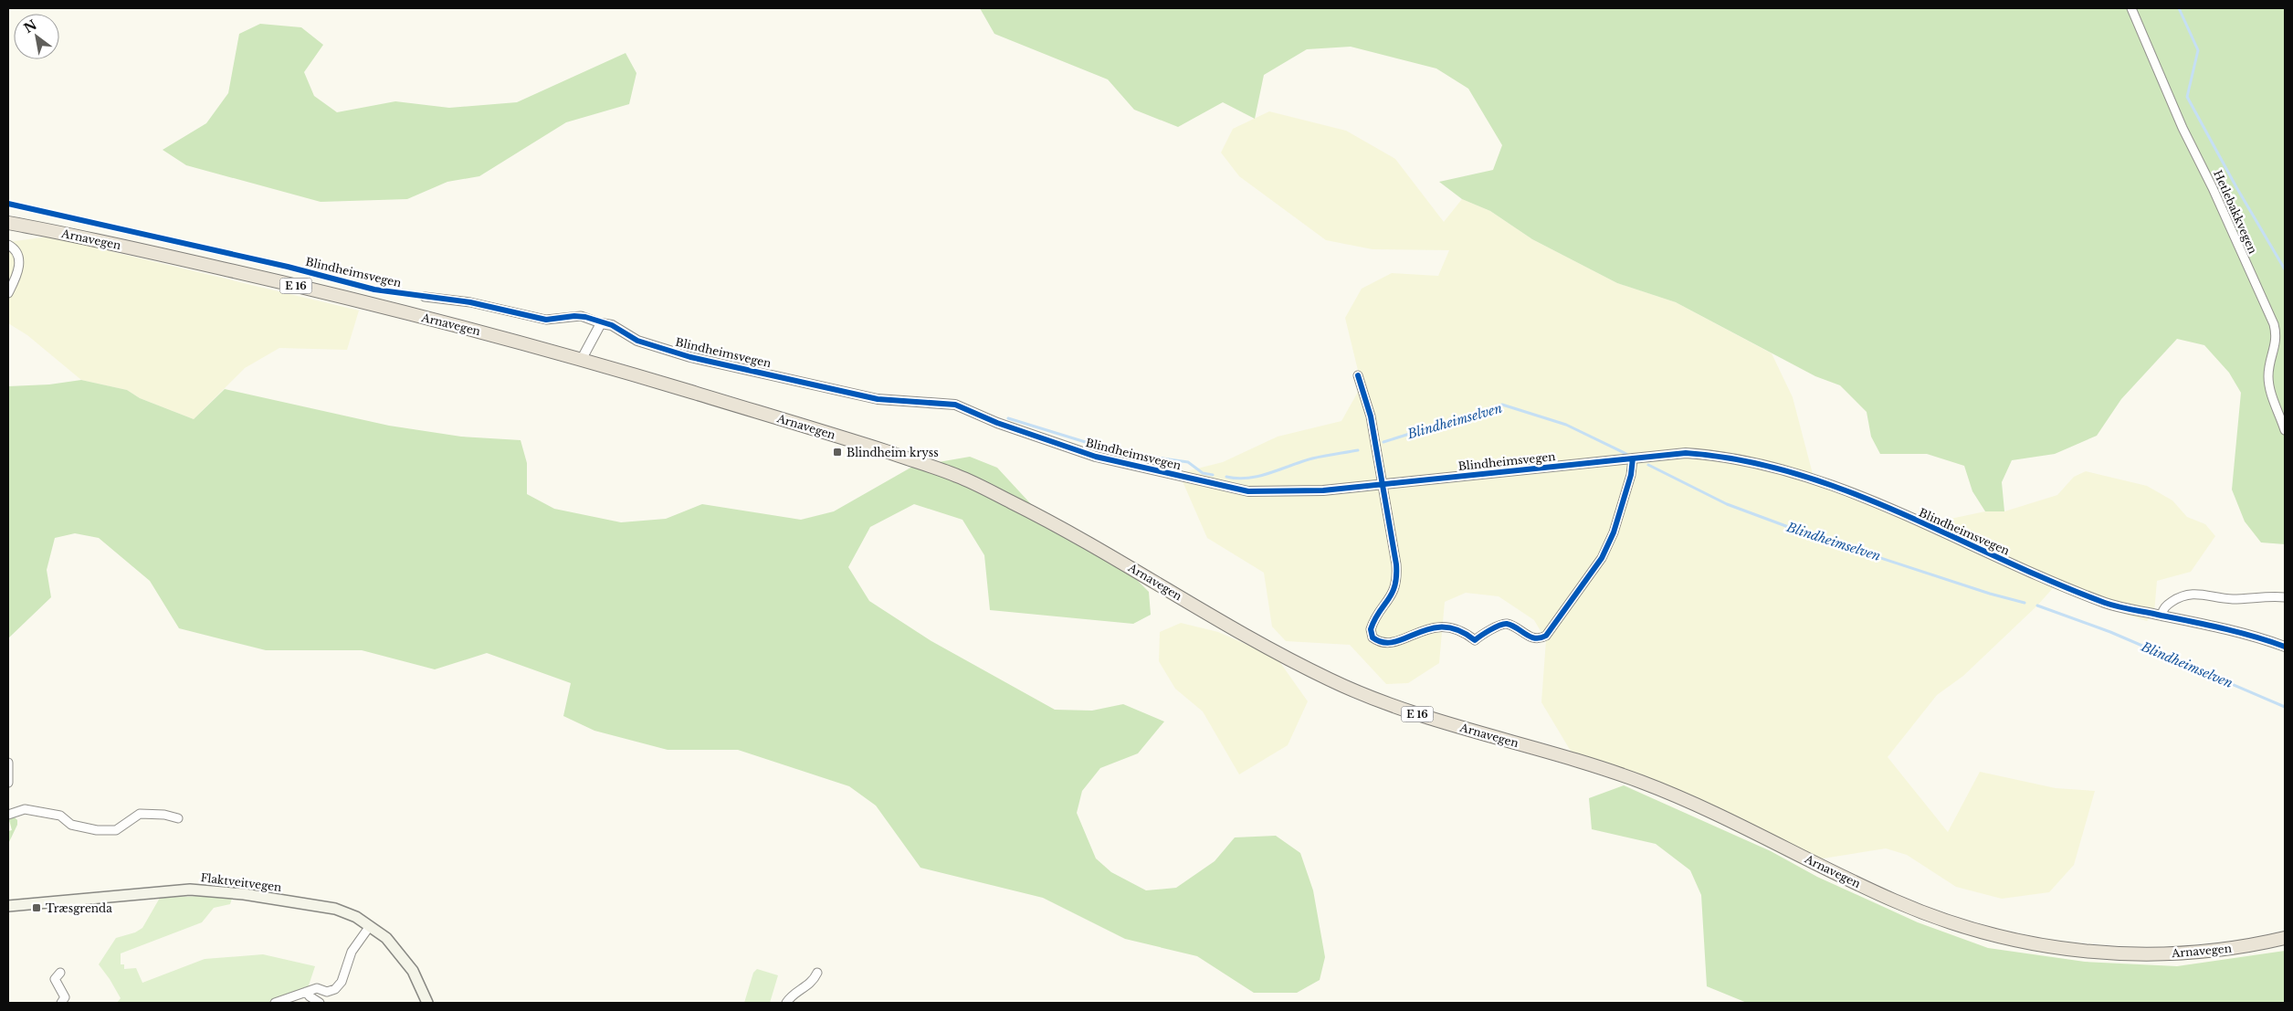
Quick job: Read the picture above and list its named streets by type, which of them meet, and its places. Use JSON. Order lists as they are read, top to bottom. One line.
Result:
{"streets":{"highway":["Arnavegen","E 16"],"main road":["Flaktveitvegen"],"street":["Hetlebakkvegen","Blindheimsvegen"]},"water":["Blindheimselven"],"places":{"transit":["Blindheim kryss","Træsgrenda"]},"north":"top left"}
